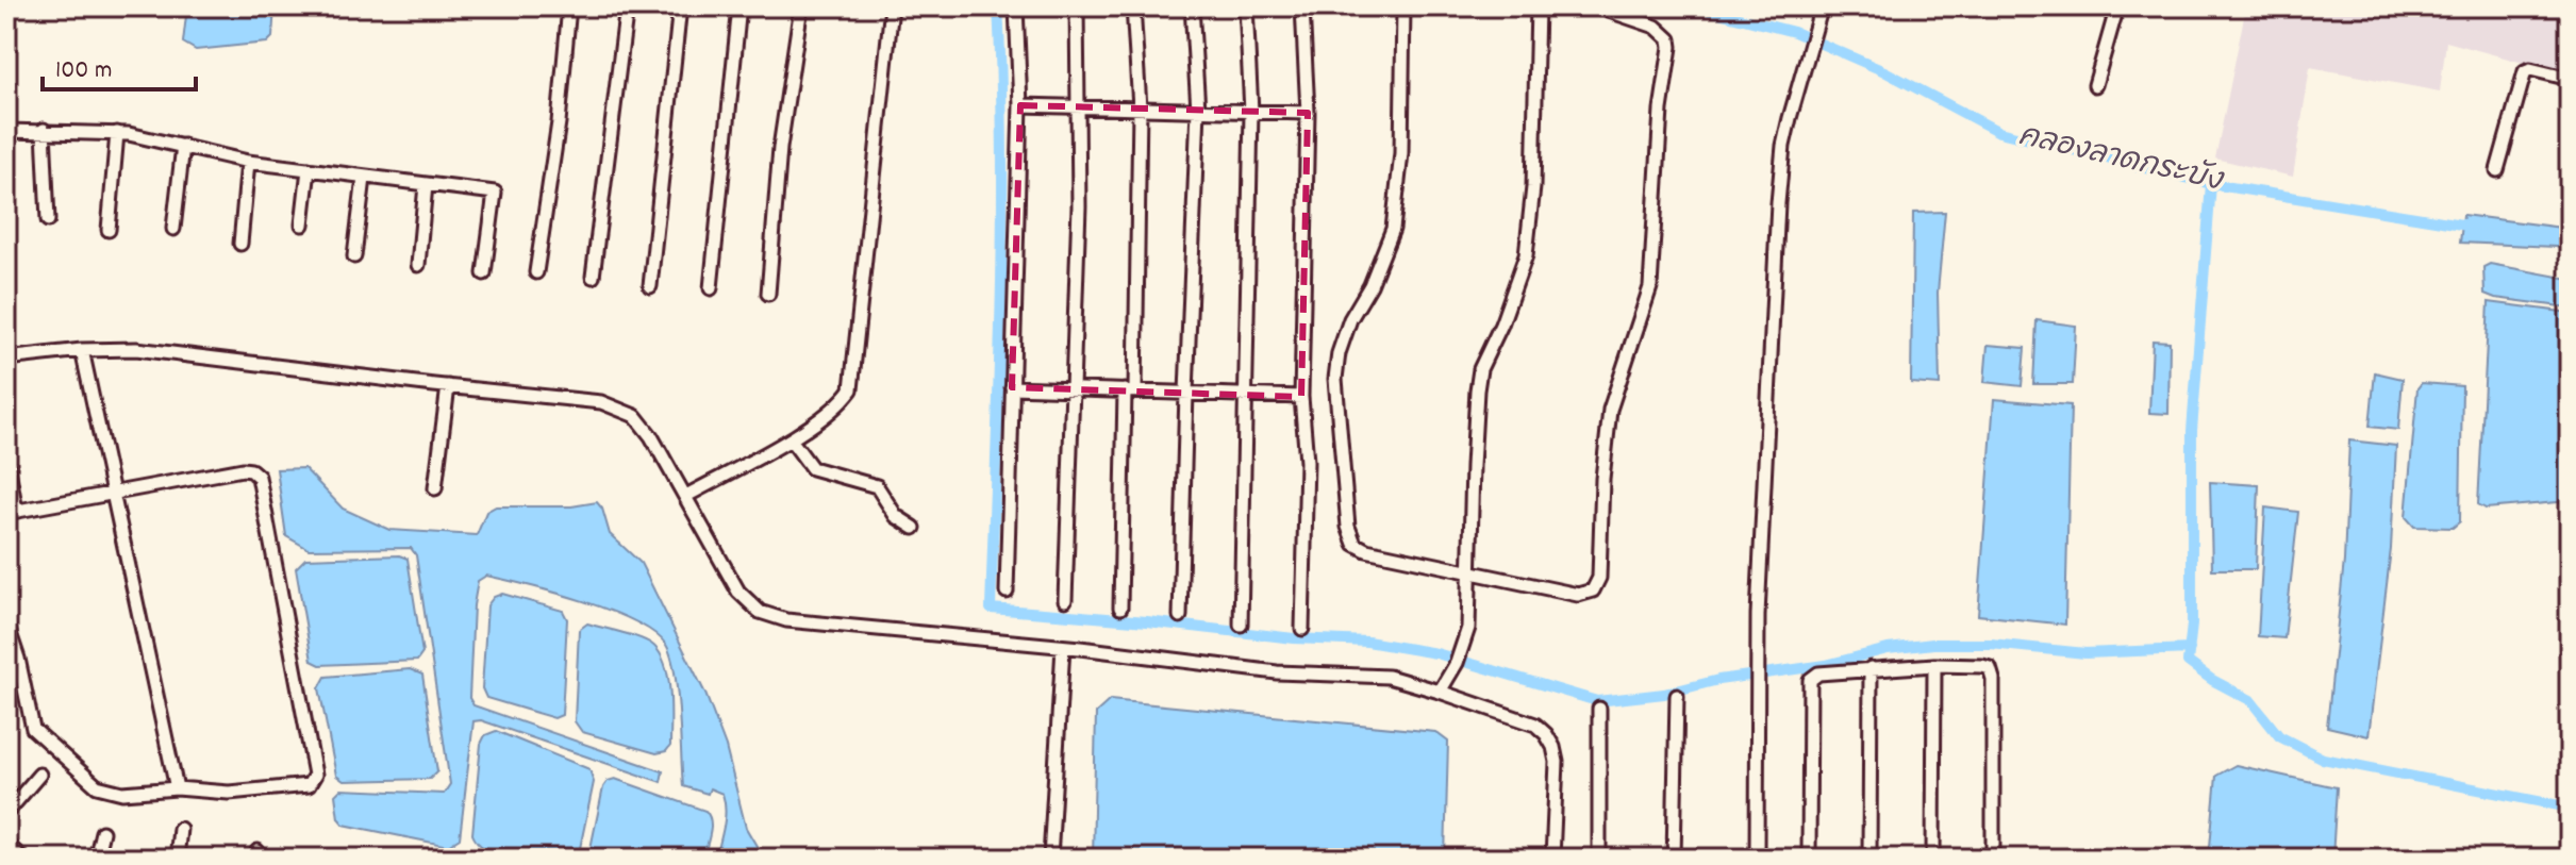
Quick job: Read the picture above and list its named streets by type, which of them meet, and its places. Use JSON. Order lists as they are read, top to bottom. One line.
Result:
{"water":["คลองลาดกระบัง"],"scale_bar":"100 m"}
